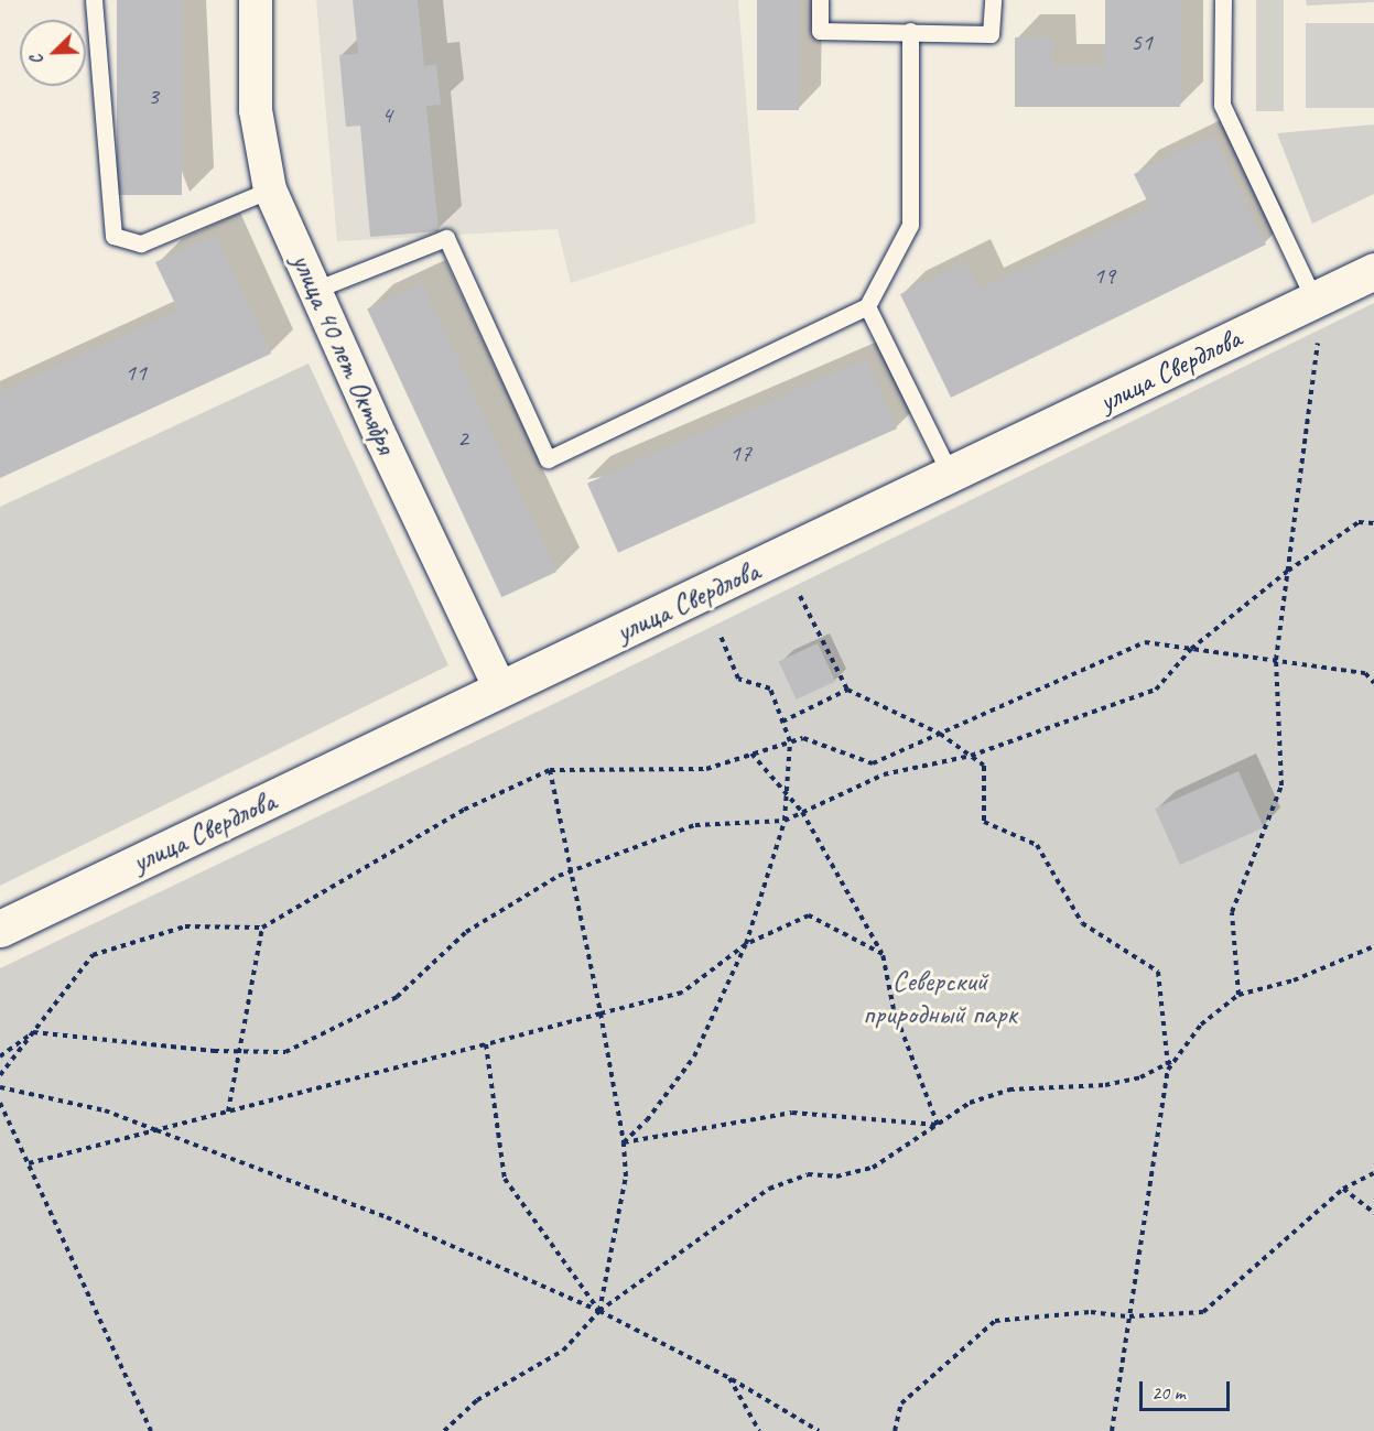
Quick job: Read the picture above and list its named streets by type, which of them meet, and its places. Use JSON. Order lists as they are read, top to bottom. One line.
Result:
{"streets":{"street":["улица 40 лет Октября","улица Свердлова"]},"crossings":[["улица 40 лет Октября","улица Свердлова"]],"parks":["Северский природный парк"],"house_numbers":["51","3","4","19","11","2","17"],"scale_bar":"20 m","north":"bottom left"}
